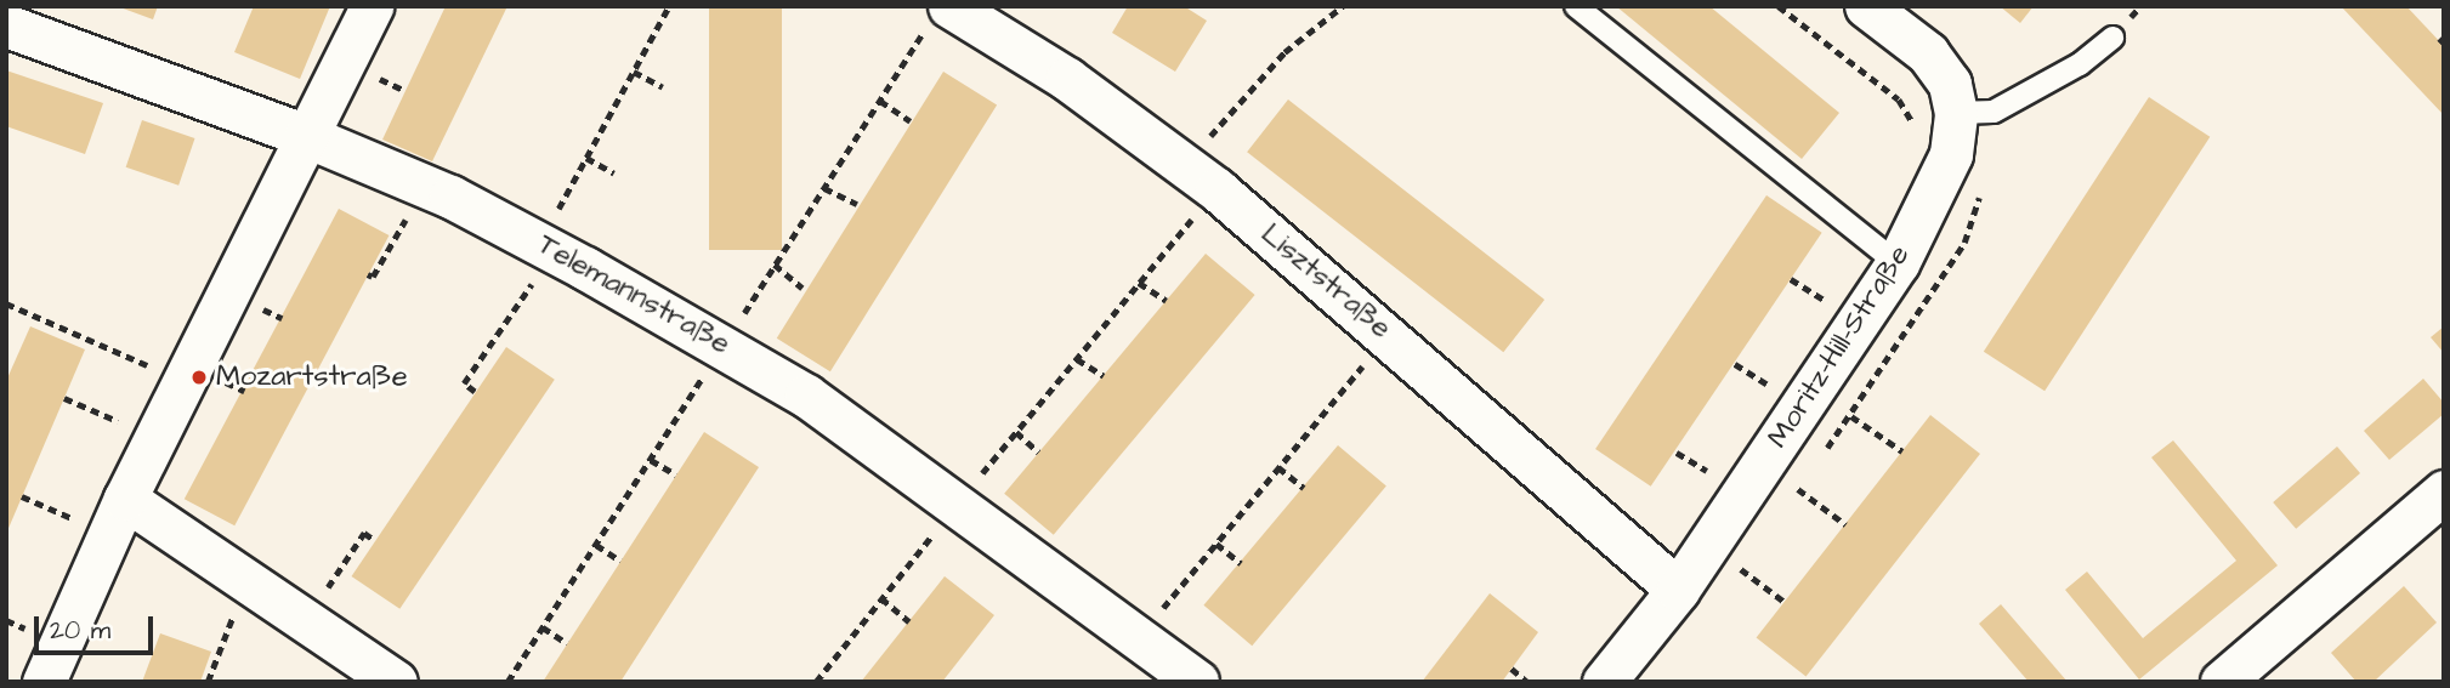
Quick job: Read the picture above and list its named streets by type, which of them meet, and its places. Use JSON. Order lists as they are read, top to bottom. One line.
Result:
{"streets":{"street":["Lisztstraße","Telemannstraße","Moritz-Hill-Straße"]},"crossings":[["Lisztstraße","Moritz-Hill-Straße"]],"places":["Mozartstraße"],"scale_bar":"20 m"}
